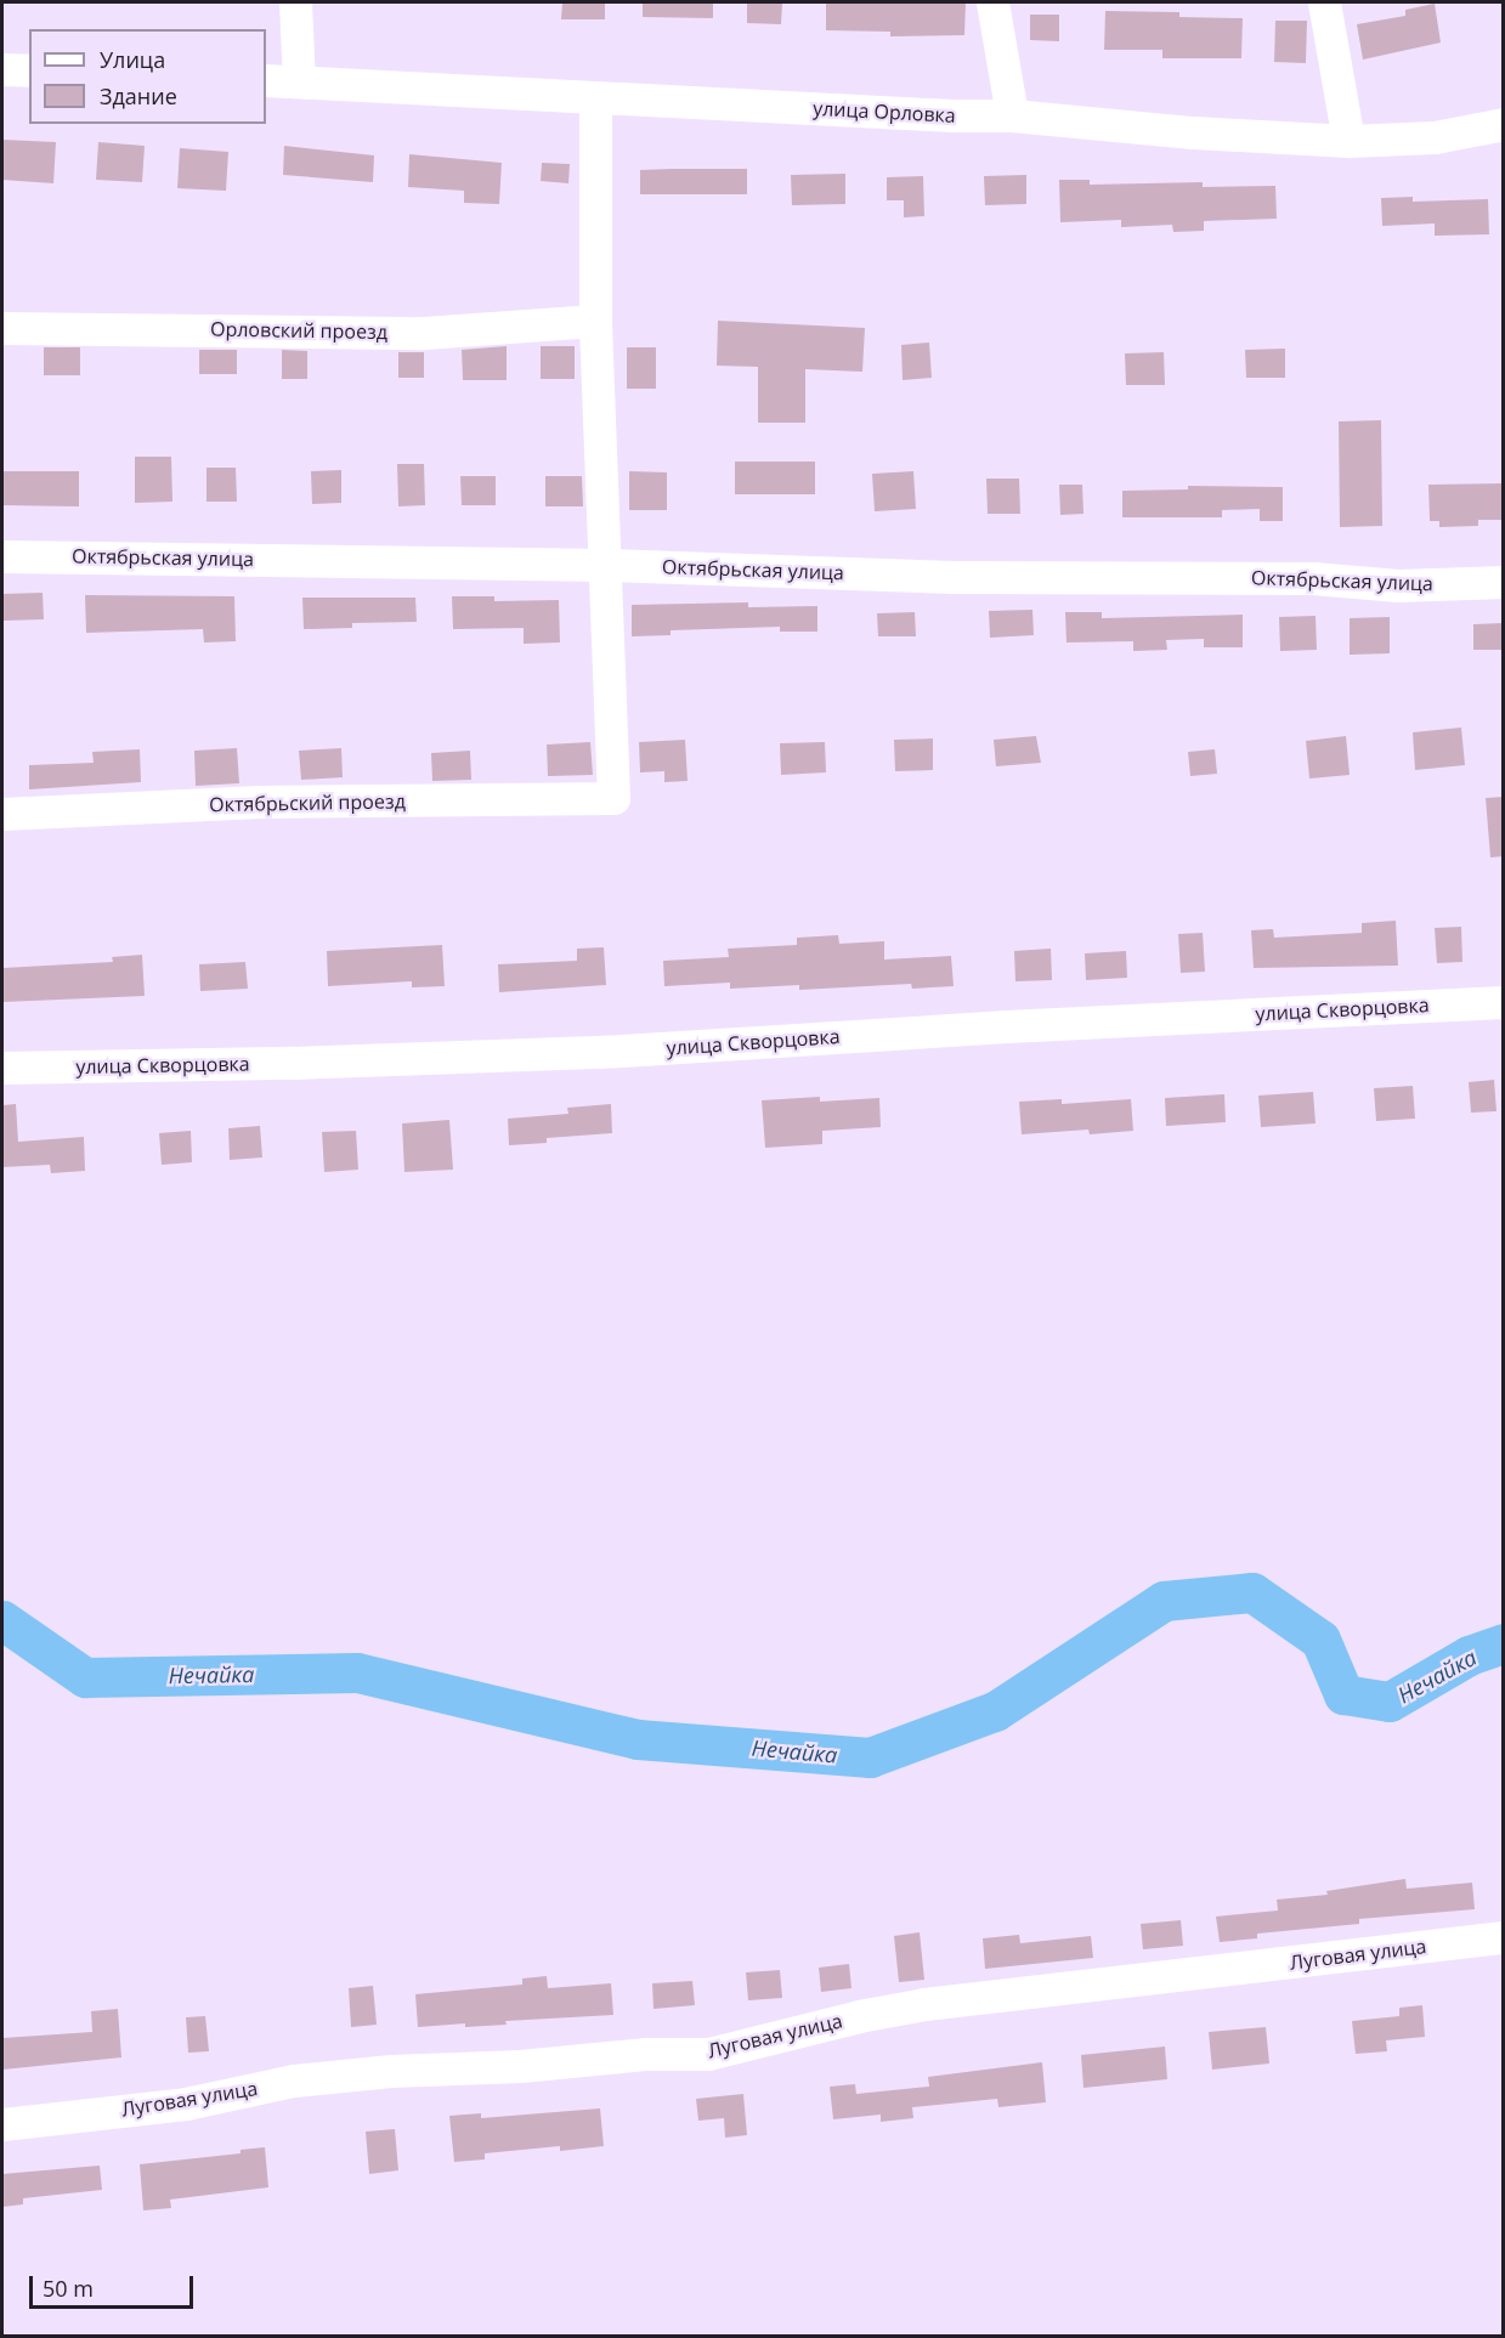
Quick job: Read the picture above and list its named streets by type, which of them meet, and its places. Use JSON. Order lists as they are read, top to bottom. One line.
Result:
{"streets":{"street":["улица Орловка","Орловский проезд","Октябрьская улица","Октябрьский проезд","улица Скворцовка","Луговая улица"]},"crossings":[["Октябрьская улица","Октябрьский проезд"]],"water":["Нечайка"],"legend":["Улица","Здание"],"scale_bar":"50 m"}
